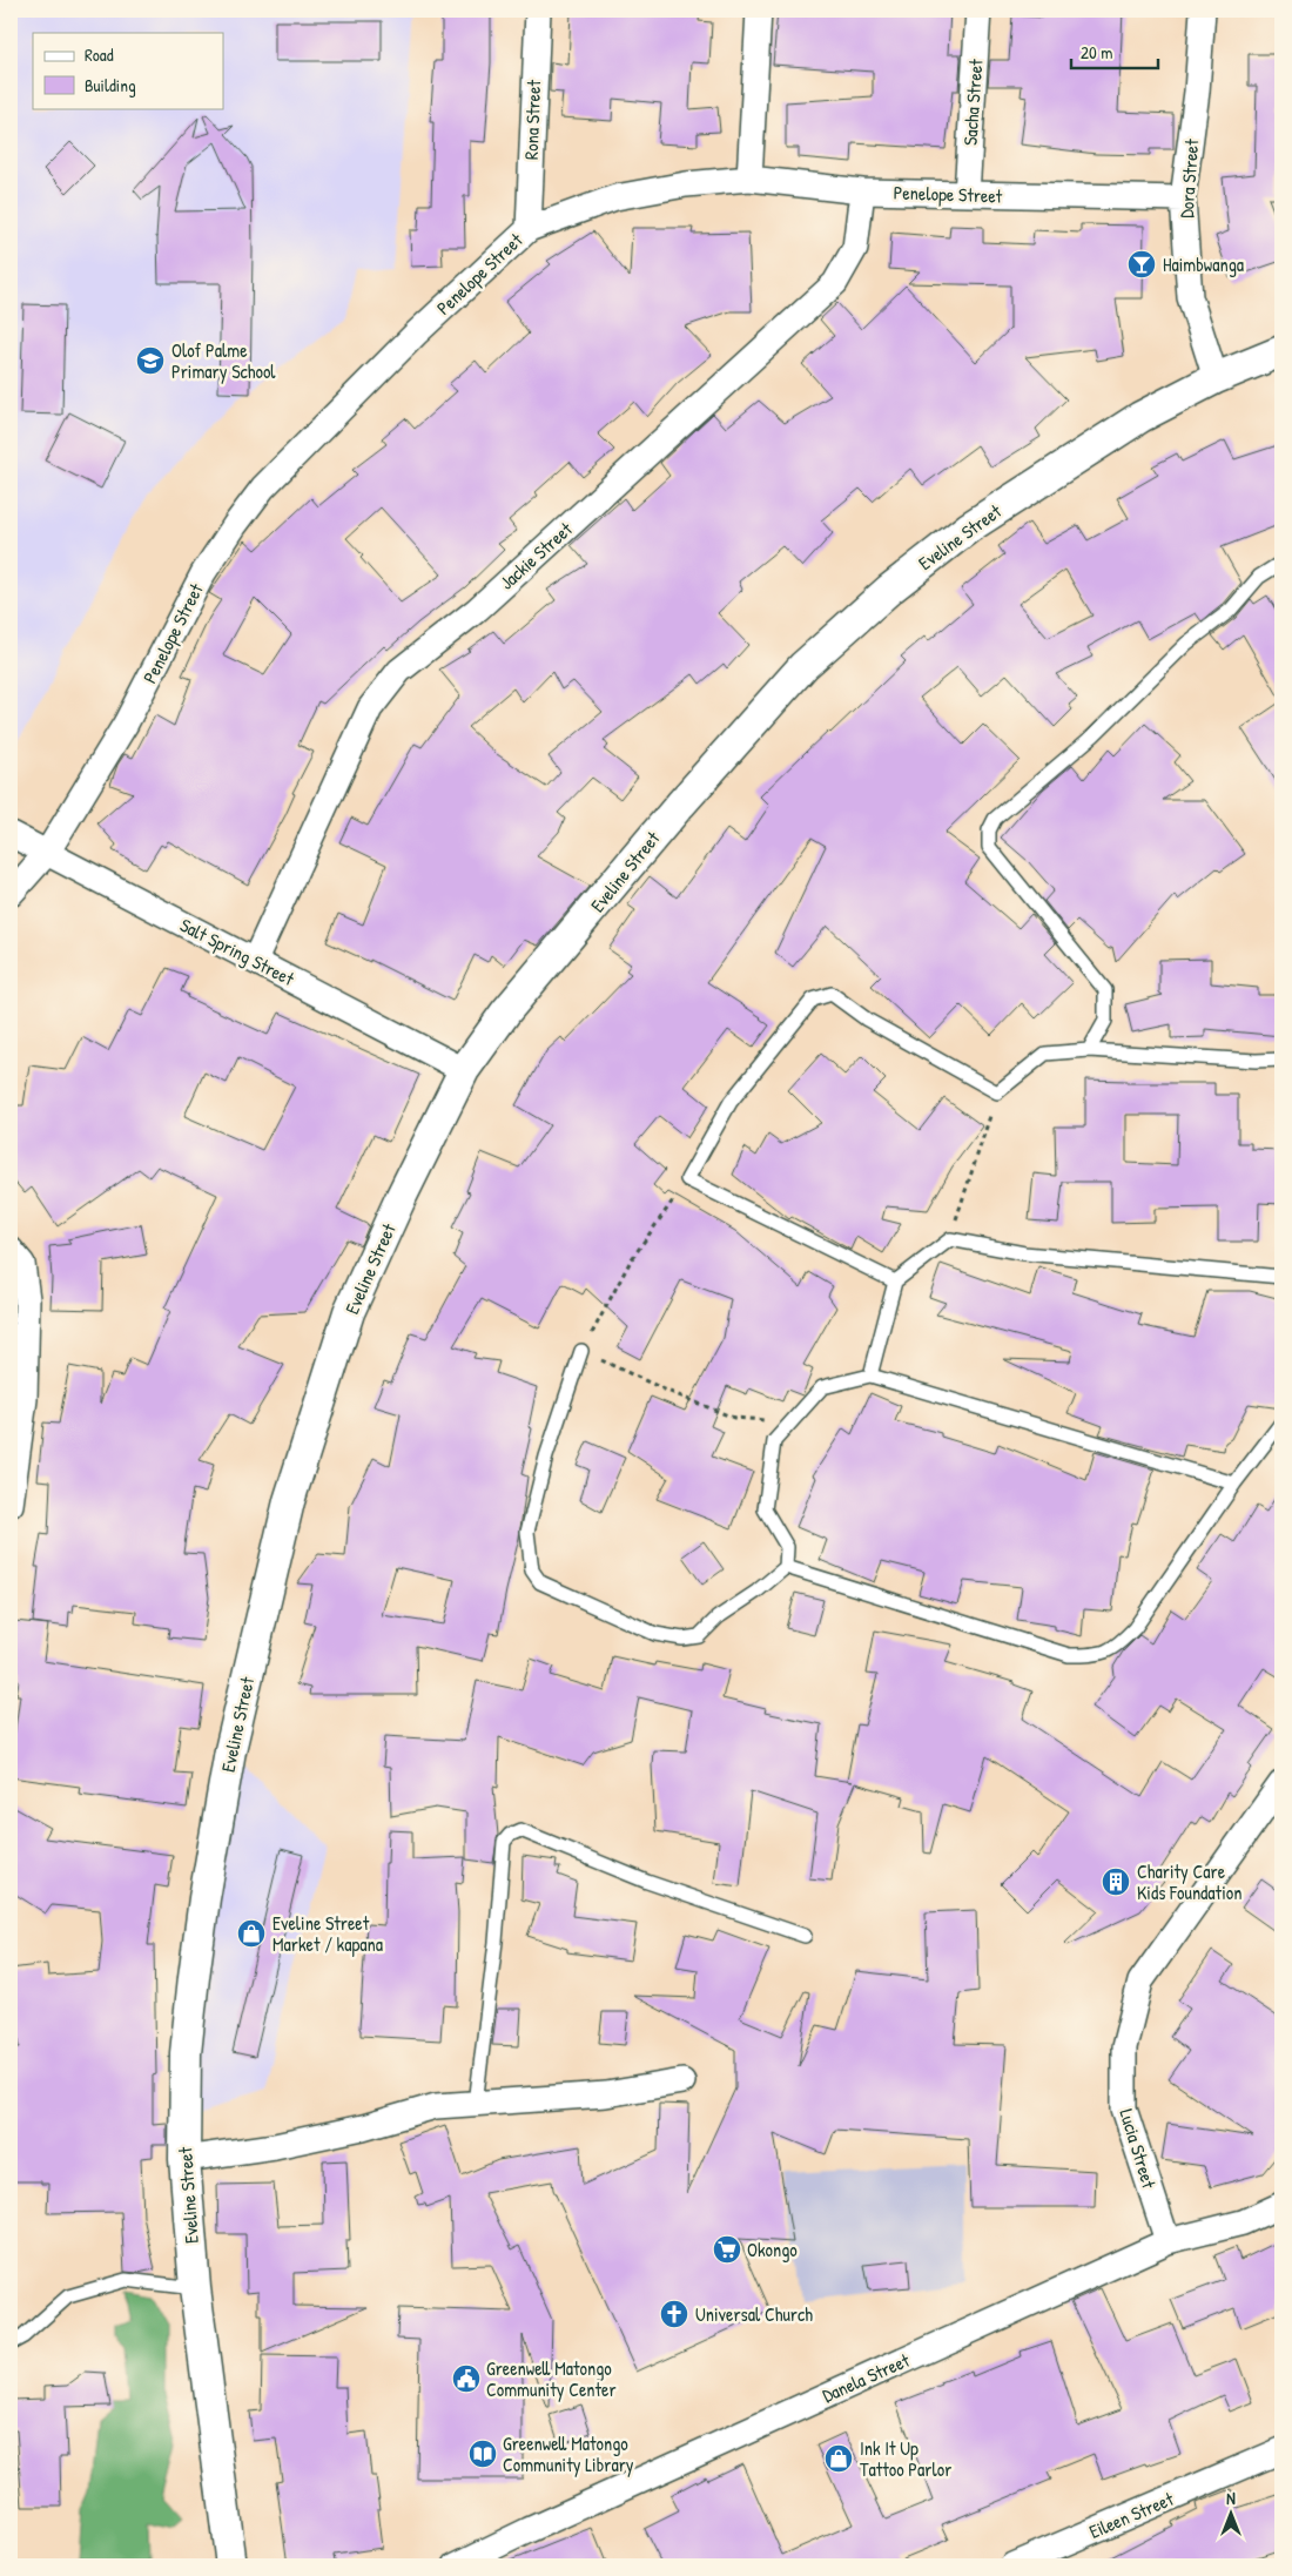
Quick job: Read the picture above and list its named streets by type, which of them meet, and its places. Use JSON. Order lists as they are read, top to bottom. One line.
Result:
{"streets":{"street":["Sacha Street","Rona Street","Dora Street","Penelope Street","Eveline Street","Jackie Street","Salt Spring Street","Lucia Street","Danela Street","Eileen Street"]},"crossings":[["Sacha Street","Penelope Street"],["Rona Street","Penelope Street"],["Dora Street","Penelope Street"],["Dora Street","Eveline Street"],["Penelope Street","Jackie Street"],["Penelope Street","Salt Spring Street"],["Eveline Street","Salt Spring Street"],["Jackie Street","Salt Spring Street"],["Lucia Street","Danela Street"]],"places":{"bar":["Haimbwanga"],"school or university":["Olof Palme Primary School"],"building":["Charity Care Kids Foundation"],"shop":["Eveline Street Market / kapana","Ink It Up Tattoo Parlor"],"supermarket":["Okongo"],"church":["Universal Church"],"public building":["Greenwell Matongo Community Center"],"library":["Greenwell Matongo Community Library"]},"legend":["Road","Building"],"scale_bar":"20 m","north":"top"}
